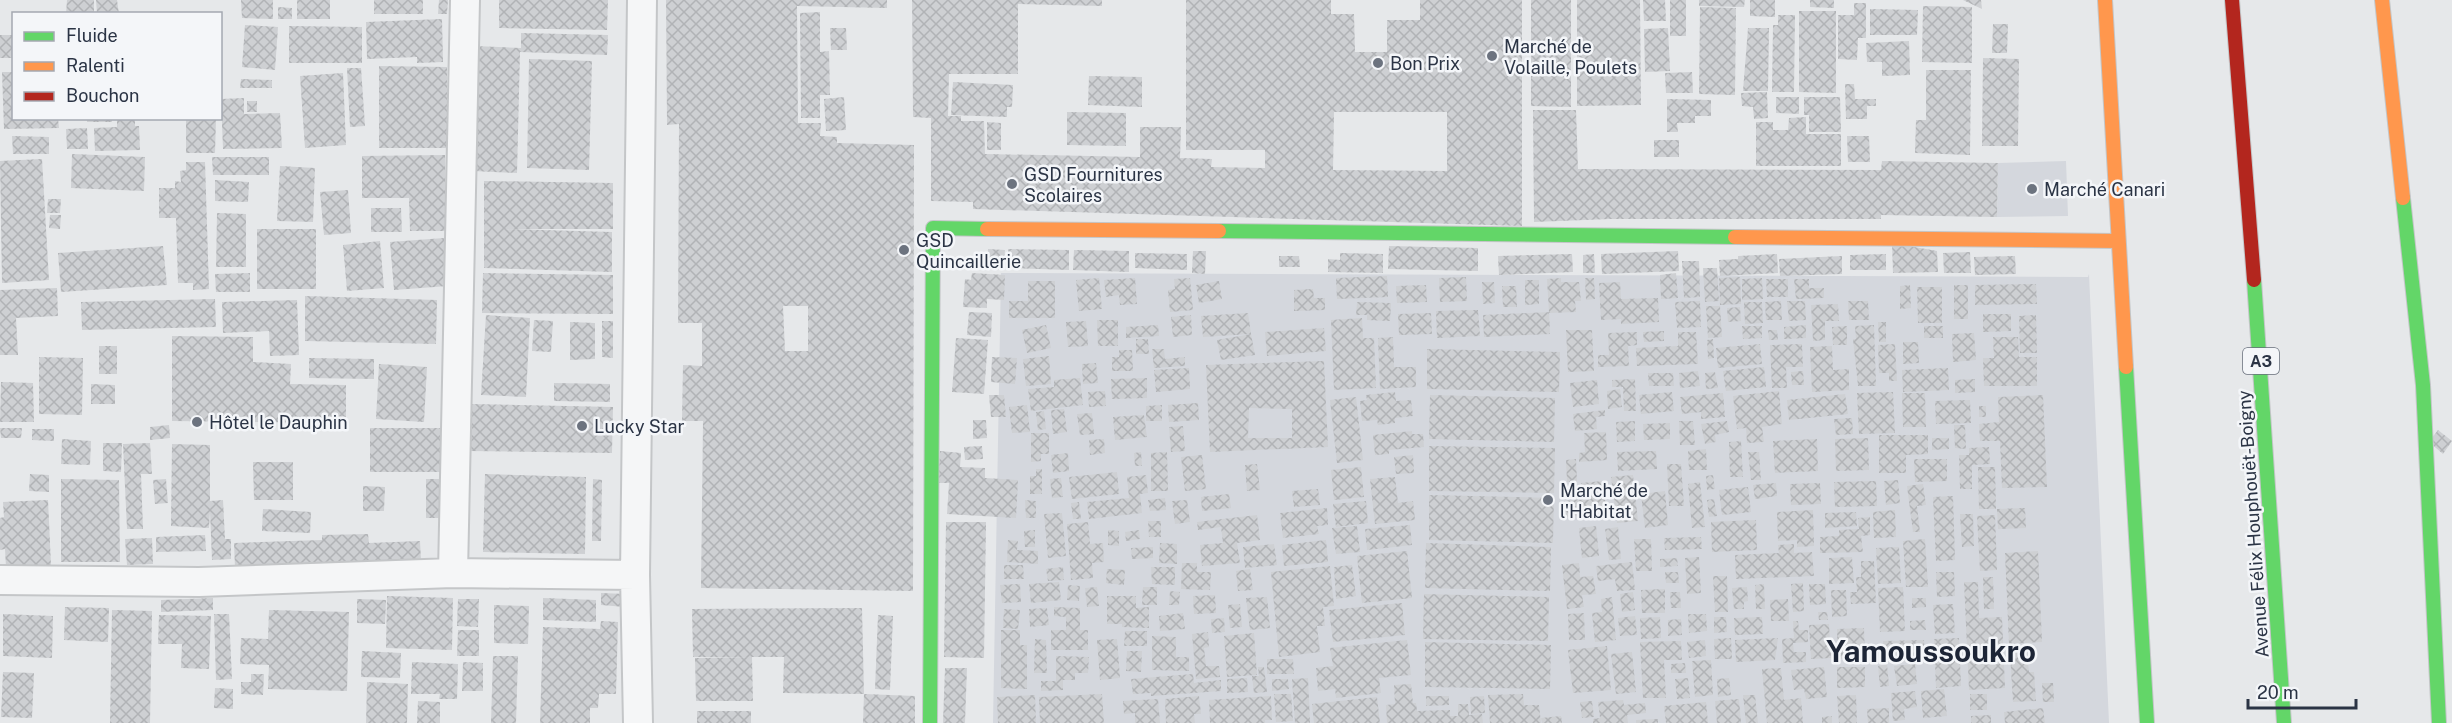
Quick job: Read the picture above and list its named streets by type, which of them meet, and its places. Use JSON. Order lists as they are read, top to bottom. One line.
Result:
{"streets":{"main road":["A3","Avenue Félix Houphouët-Boigny"]},"districts":["Yamoussoukro"],"places":["Marché de Volaille, Poulets","Bon Prix","GSD Fournitures Scolaires","Marché Canari","GSD Quincaillerie","Hôtel le Dauphin","Lucky Star","Marché de l'Habitat"],"legend":["Fluide","Ralenti","Bouchon"],"scale_bar":"20 m"}
